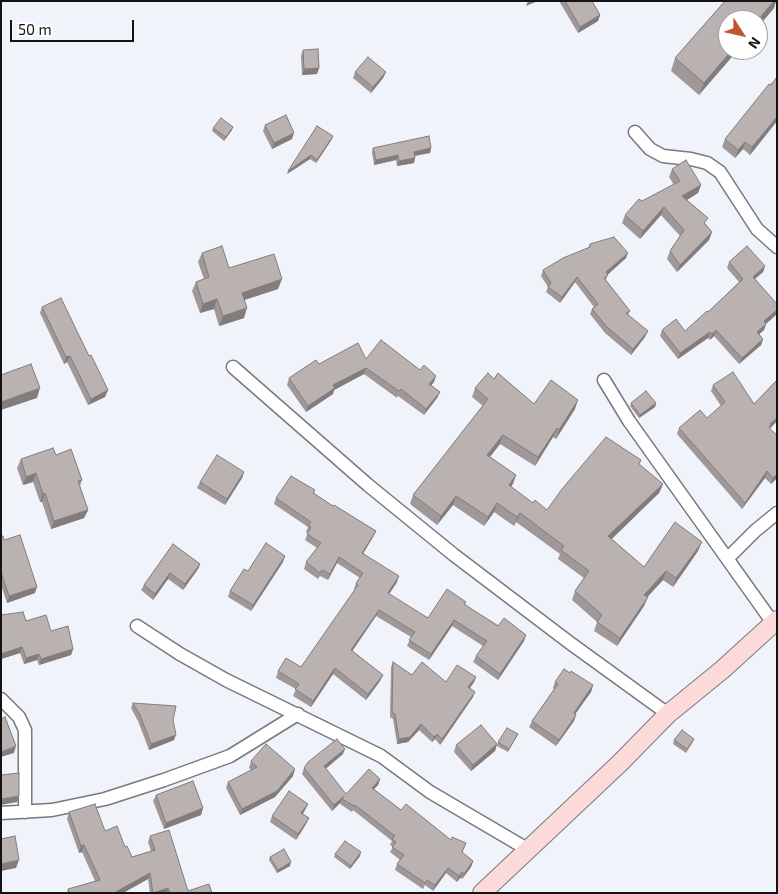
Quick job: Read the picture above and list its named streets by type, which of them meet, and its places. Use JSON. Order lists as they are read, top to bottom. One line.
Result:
{"scale_bar":"50 m","north":"bottom right"}
